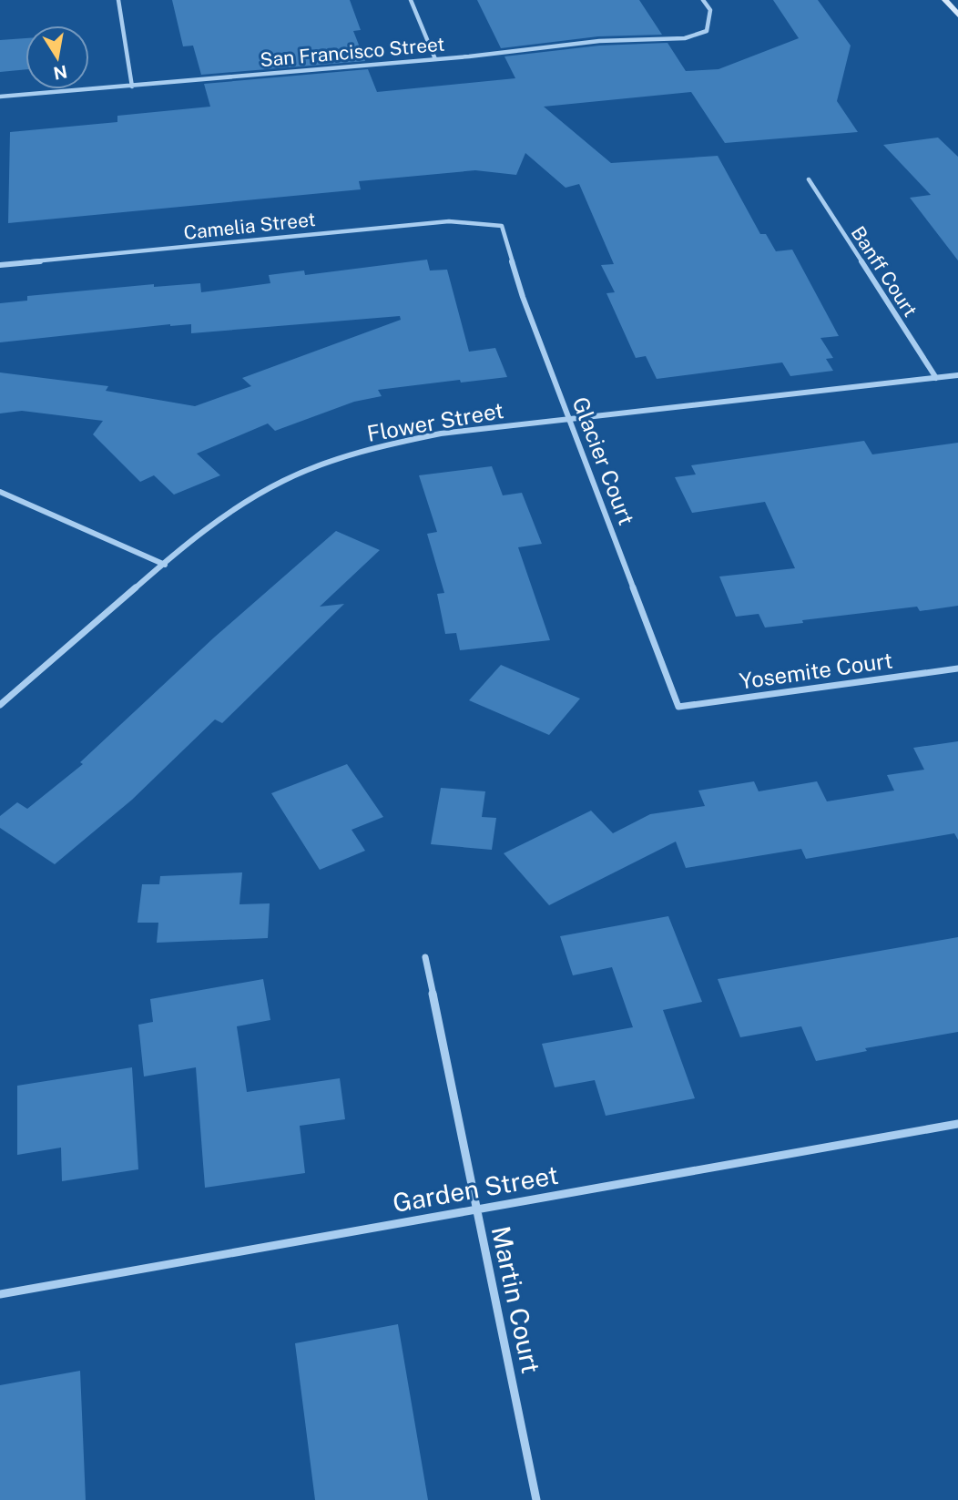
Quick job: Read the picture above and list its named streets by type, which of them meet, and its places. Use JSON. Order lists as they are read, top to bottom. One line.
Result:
{"streets":{"street":["San Francisco Street","Camelia Street","Banff Court","Flower Street","Glacier Court","Yosemite Court","Garden Street","Martin Court"]},"crossings":[["Camelia Street","Glacier Court"],["Banff Court","Flower Street"],["Flower Street","Glacier Court"],["Glacier Court","Yosemite Court"],["Garden Street","Martin Court"]],"north":"bottom"}
